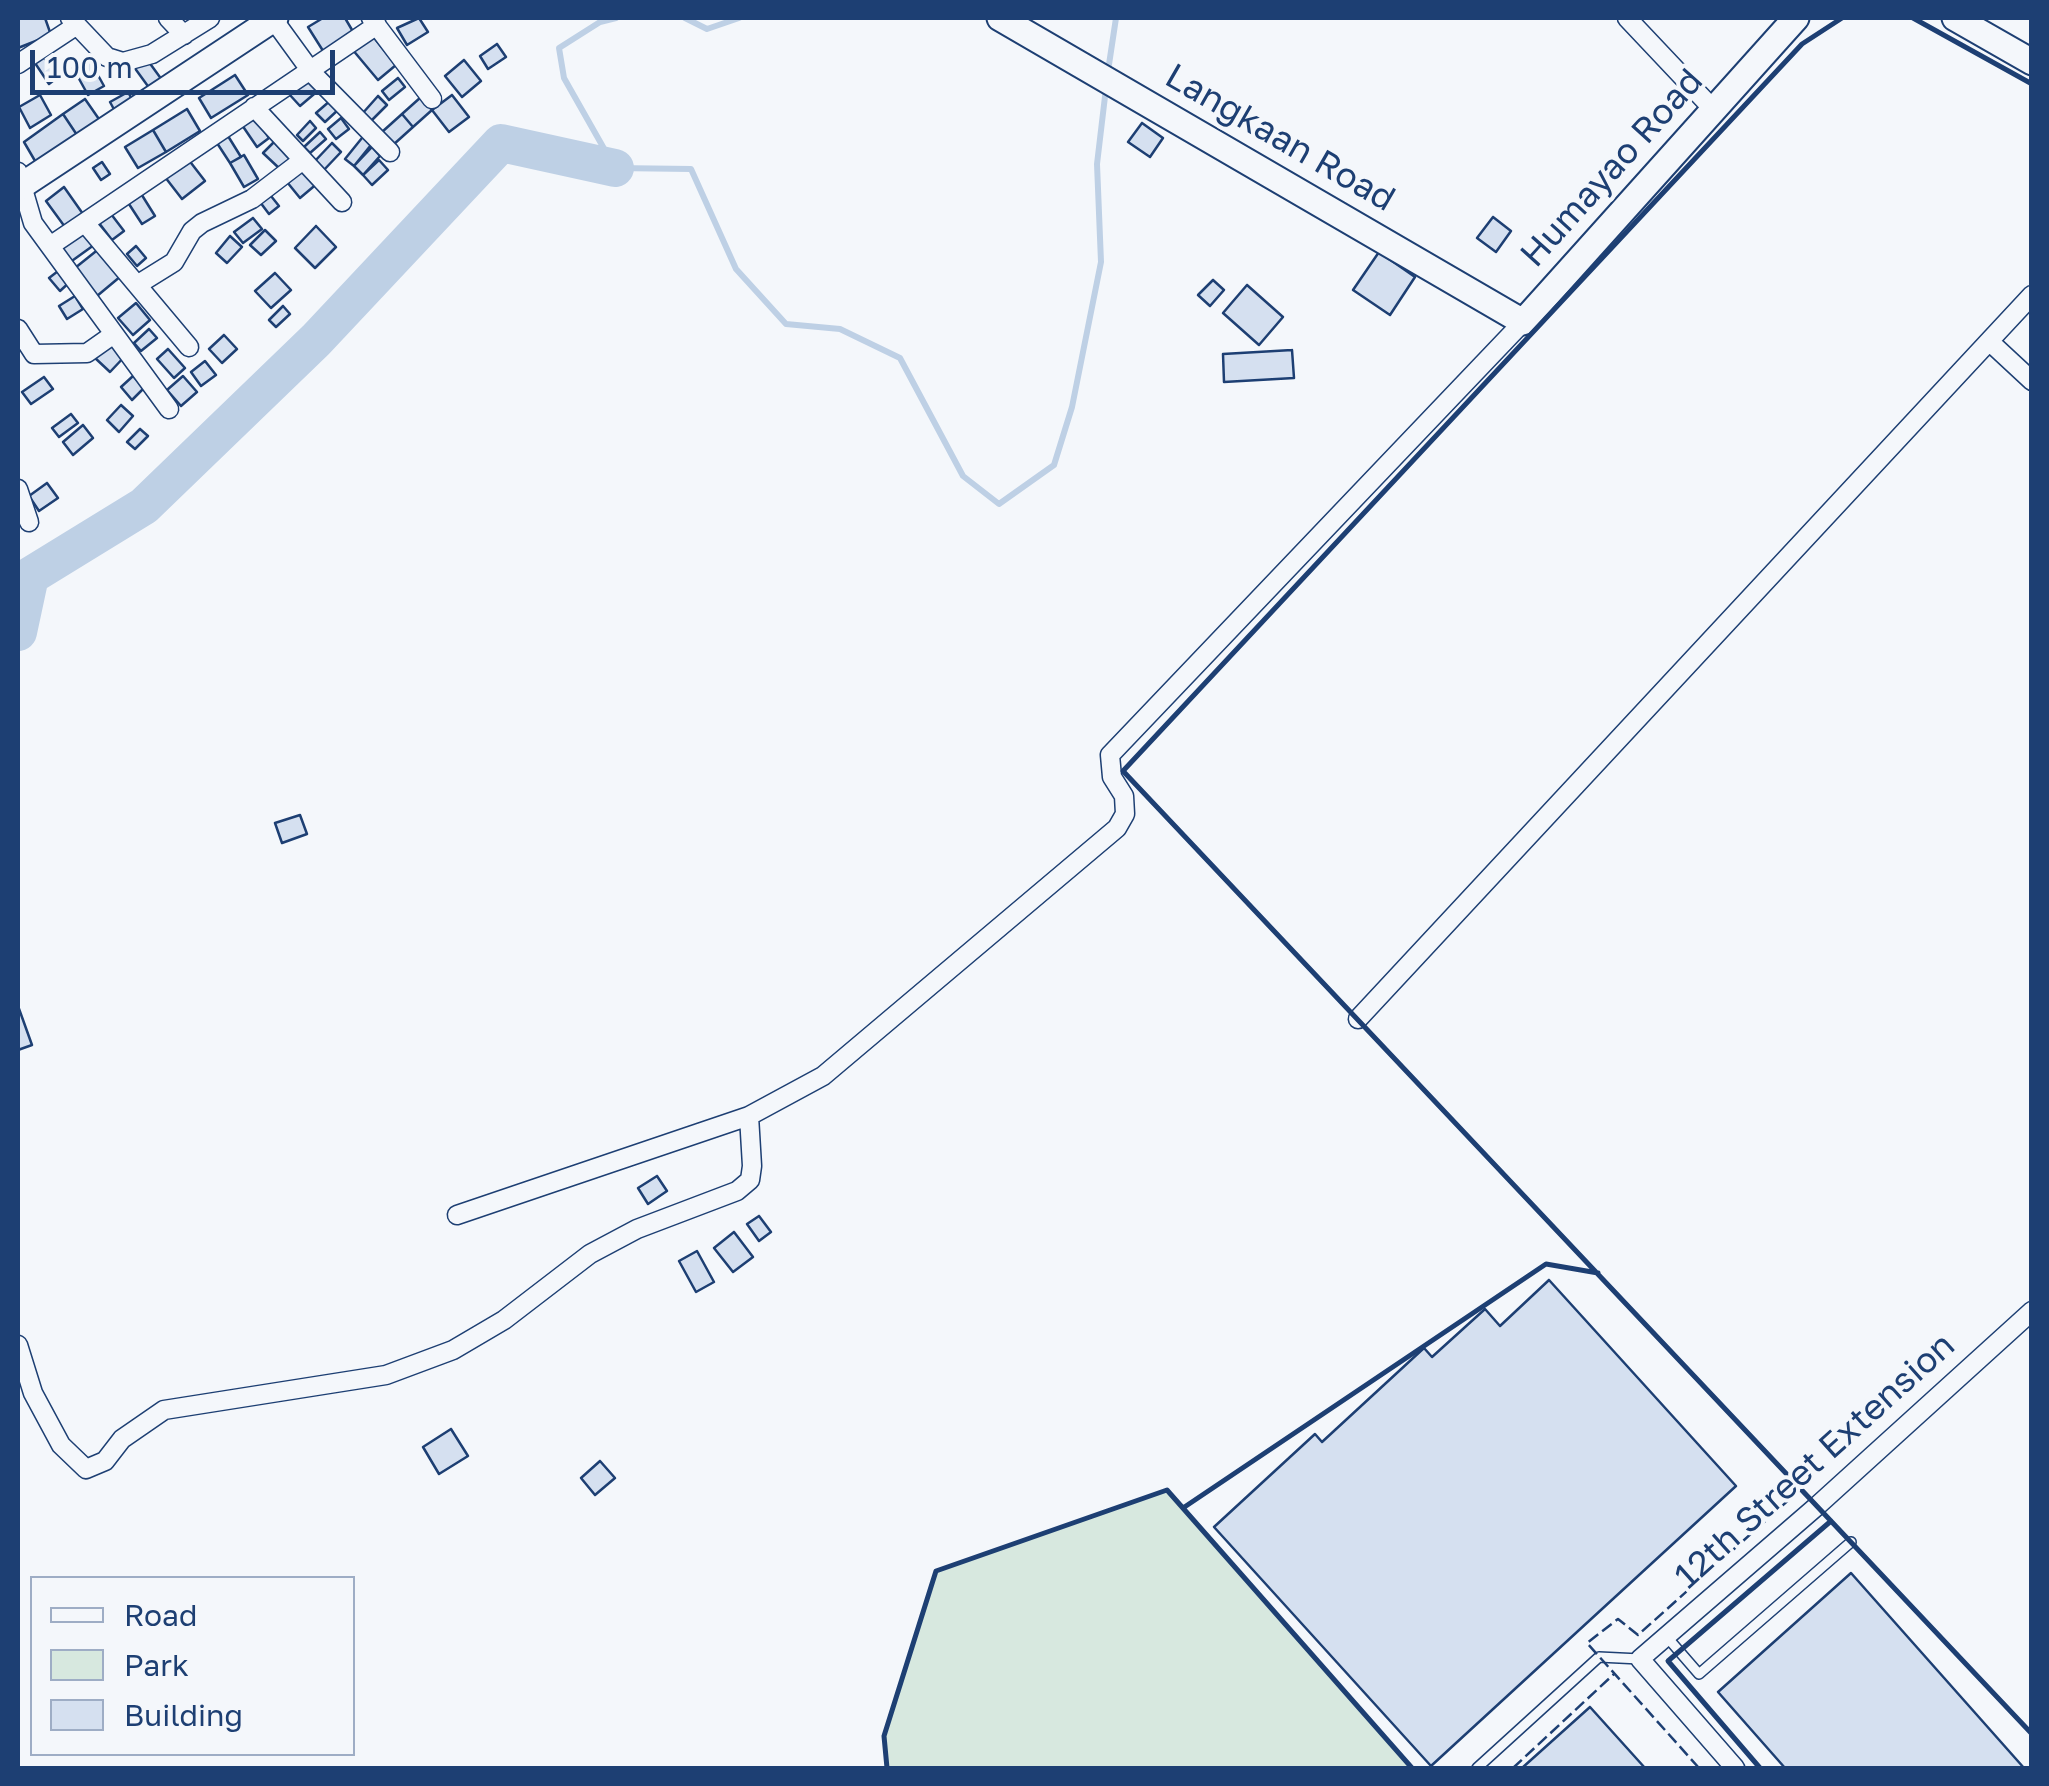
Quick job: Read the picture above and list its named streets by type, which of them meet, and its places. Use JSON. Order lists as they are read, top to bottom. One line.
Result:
{"streets":{"street":["Langkaan Road","Humayao Road","12th Street Extension"]},"crossings":[["Langkaan Road","Humayao Road"]],"legend":["Road","Park","Building"],"scale_bar":"100 m"}
